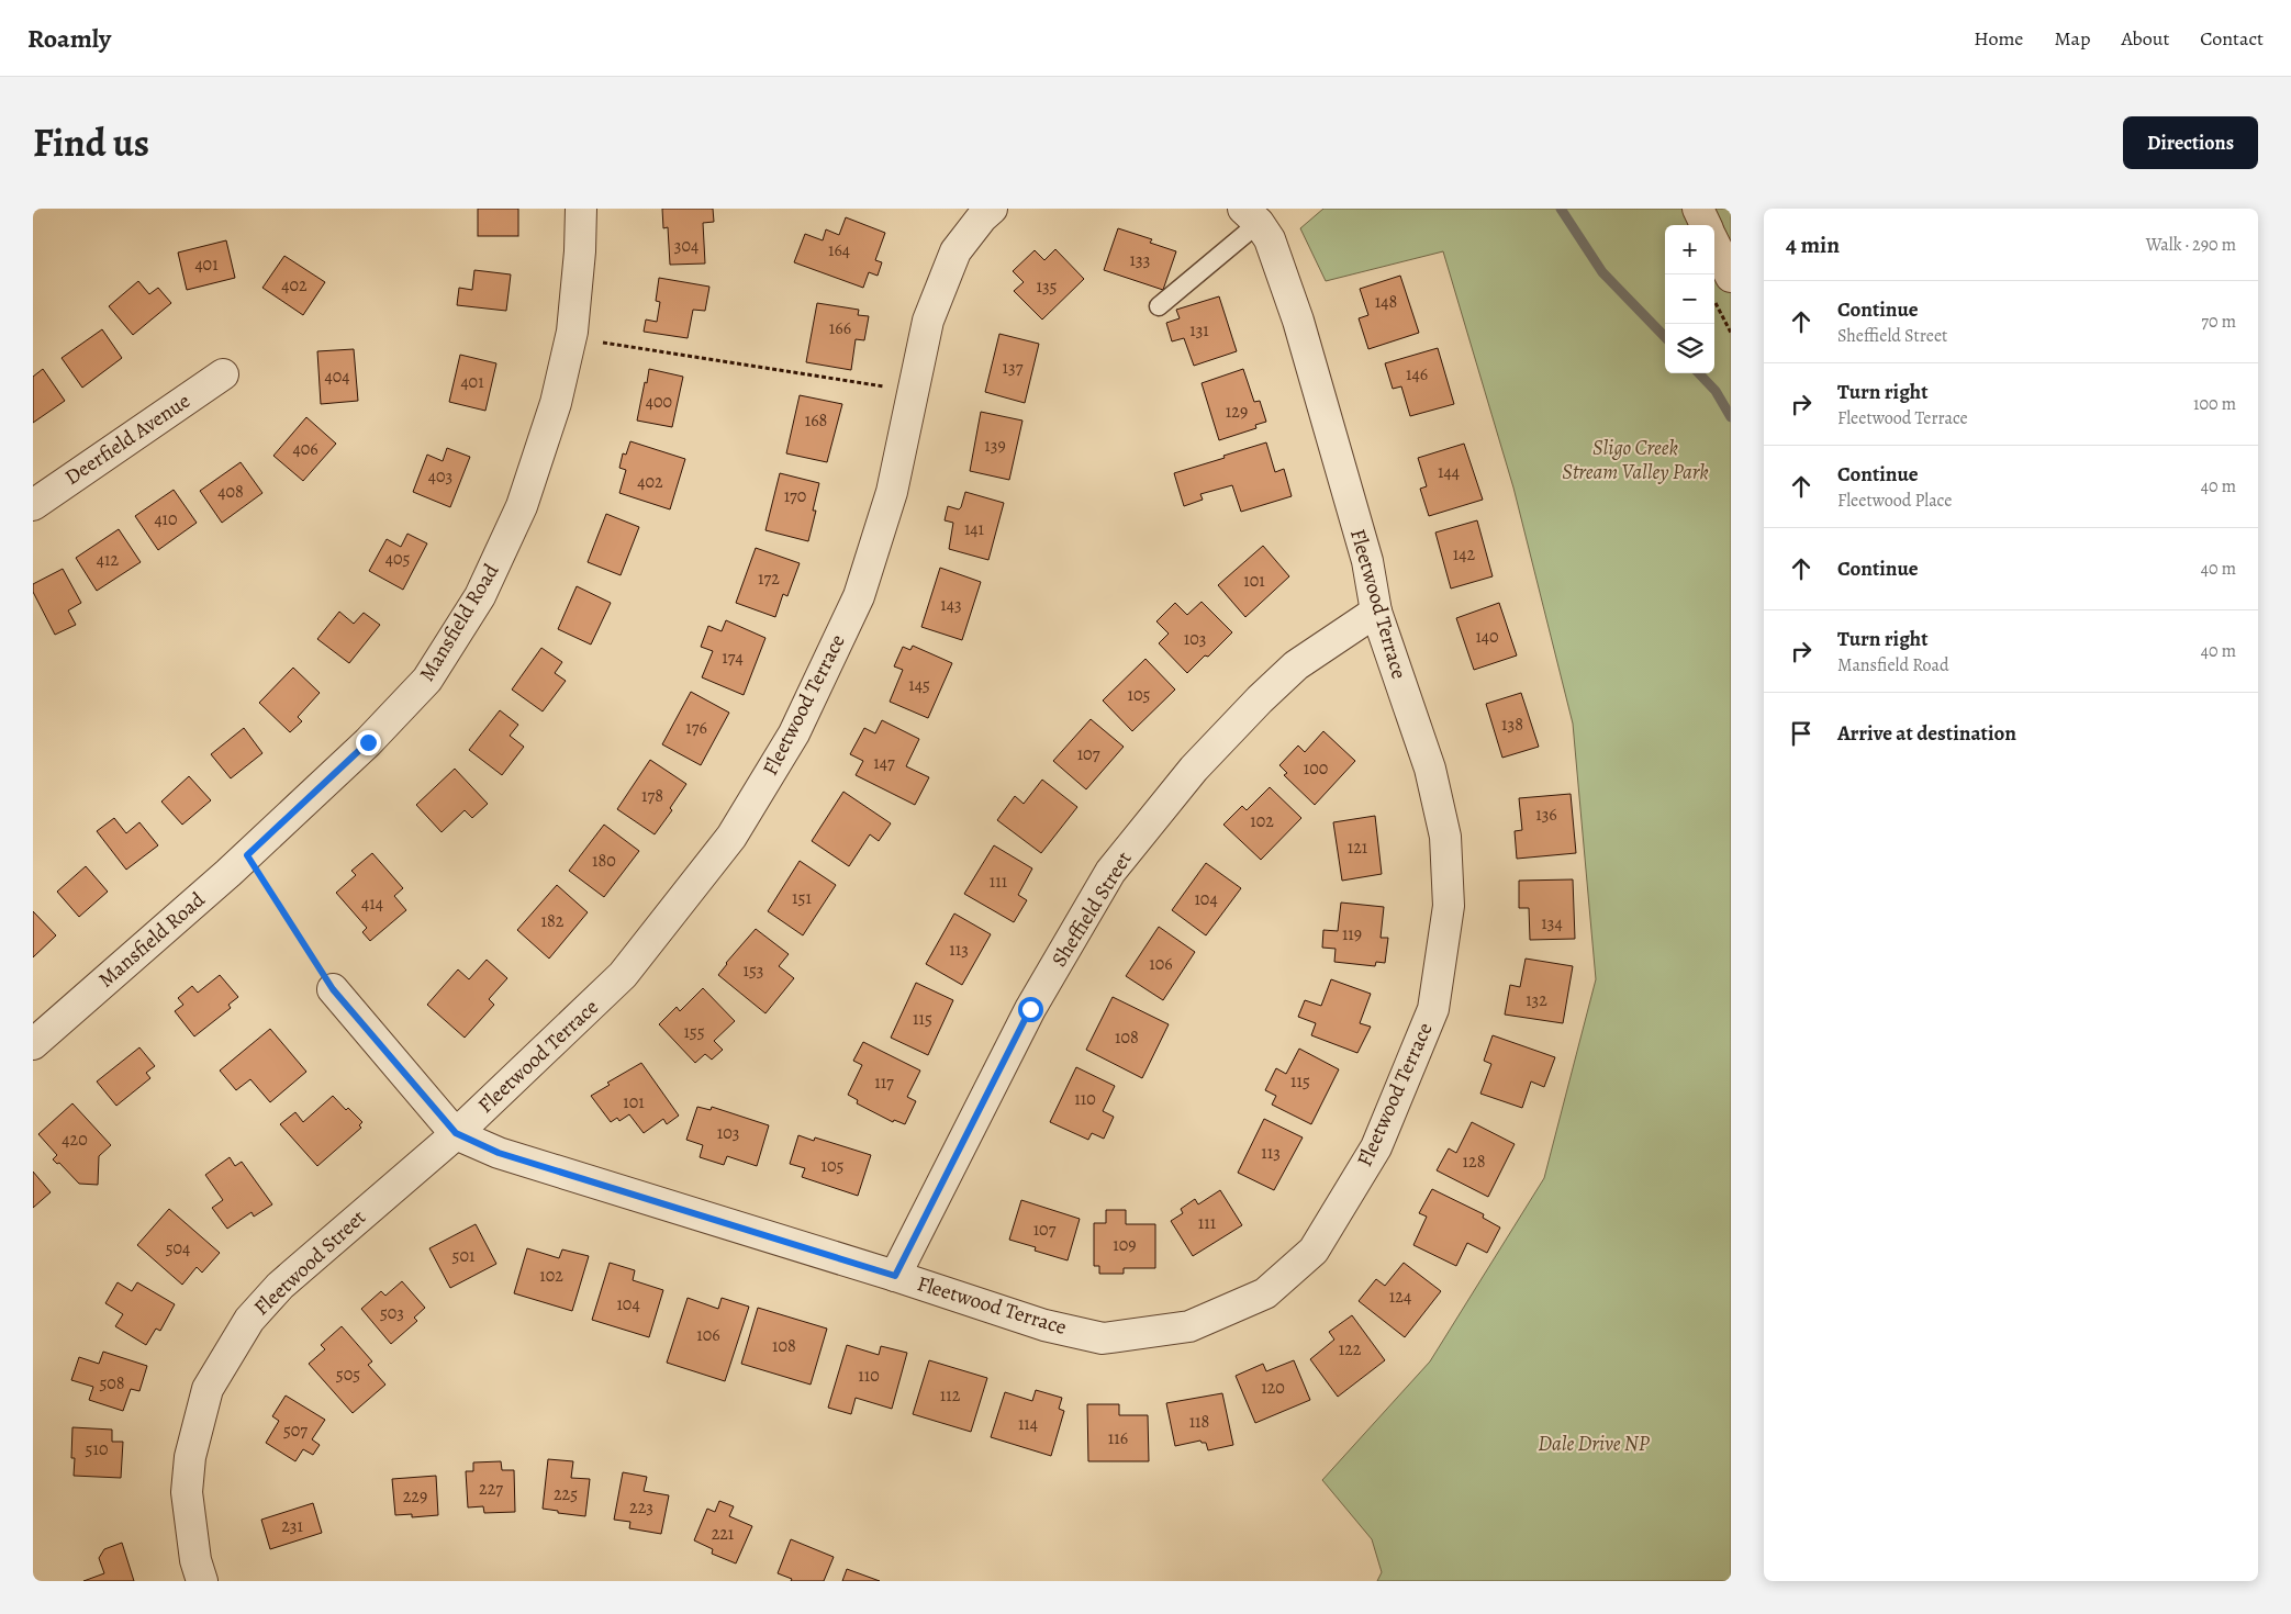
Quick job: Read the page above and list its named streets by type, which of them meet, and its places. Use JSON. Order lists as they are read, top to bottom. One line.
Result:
{"streets":{"street":["Deerfield Avenue","Fleetwood Terrace","Mansfield Road","Sheffield Street","Fleetwood Street"]},"crossings":[["Fleetwood Terrace","Sheffield Street"],["Fleetwood Terrace","Fleetwood Street"]],"parks":["Sligo Creek Stream Valley Park","Dale Drive NP"],"house_numbers":["304","164","133","401","402","135","148","166","131","137","146","404","401","400","129","168","139","406","144","403","402","408","170","410","141","142","405","412","172","101","143","140","103","174","145","105","138","176","107","147","100","178","136","102","121","180","111","151","104","414","182","134","119","113","106","153","132","115","155","108","115","117","110","101","103","420","113","128","105","111","107","109","504","501","102","124","104","503","106","108","122","505","110","508","120","112","118","114","507","116","510","227","225","229","223","231","221"],"page":{"header":"Roamly","nav":["Home","Map","About","Contact"],"title":"Find us","buttons":"Directions","heading":["4 min","Walk · 290 m"],"map_buttons":["+","−"],"list":[["Continue","Sheffield Street","70 m"],["Turn right","Fleetwood Terrace","100 m"],["Continue","Fleetwood Place","40 m"],["Continue","40 m"],["Turn right","Mansfield Road","40 m"],"Arrive at destination"]}}
